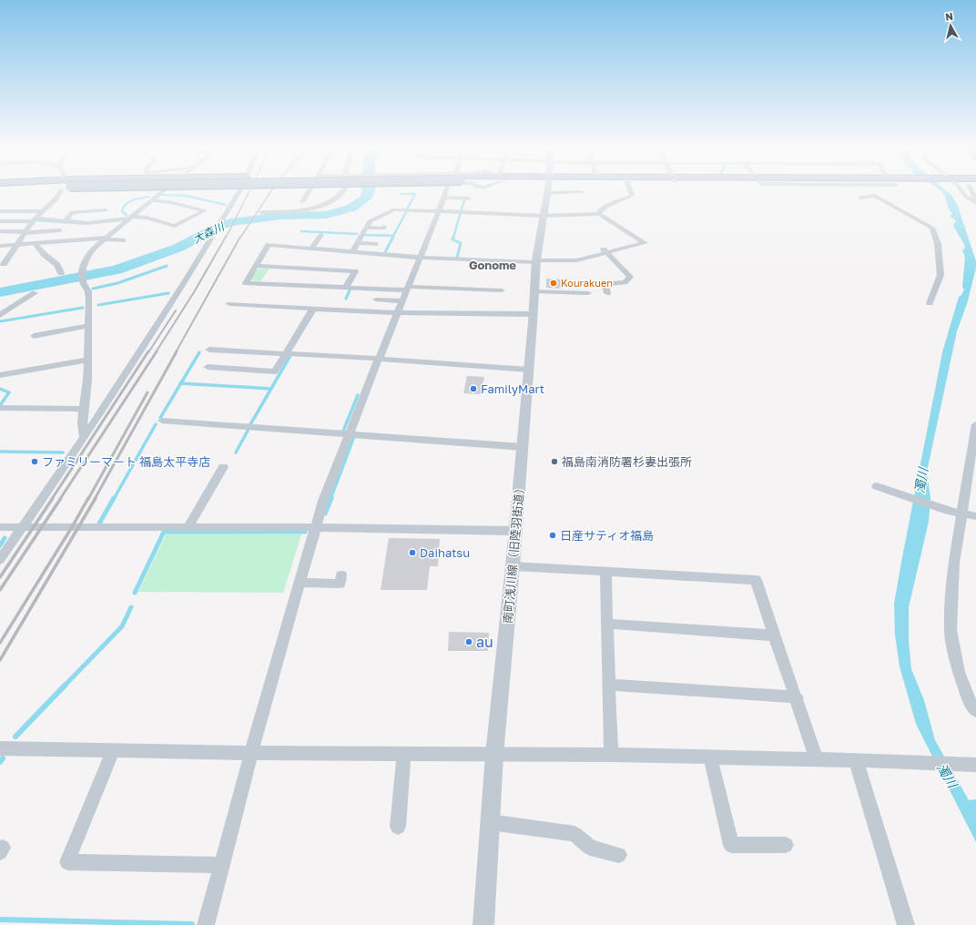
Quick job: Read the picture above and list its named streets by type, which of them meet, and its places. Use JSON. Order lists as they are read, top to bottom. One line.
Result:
{"streets":{"street":["南町浅川線（旧陸羽街道）"]},"districts":["Gonome"],"water":["大森川","濁川"],"places":["Kourakuen","FamilyMart","ファミリーマート 福島太平寺店","福島南消防署杉妻出張所","日産サティオ福島","Daihatsu","au"],"north":"top"}
